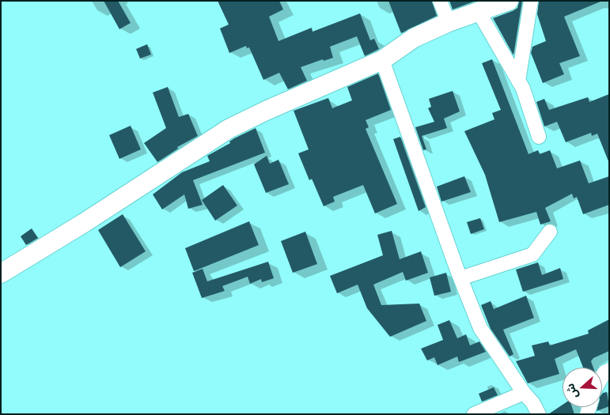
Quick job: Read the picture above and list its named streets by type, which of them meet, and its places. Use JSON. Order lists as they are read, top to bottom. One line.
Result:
{"north":"left"}
